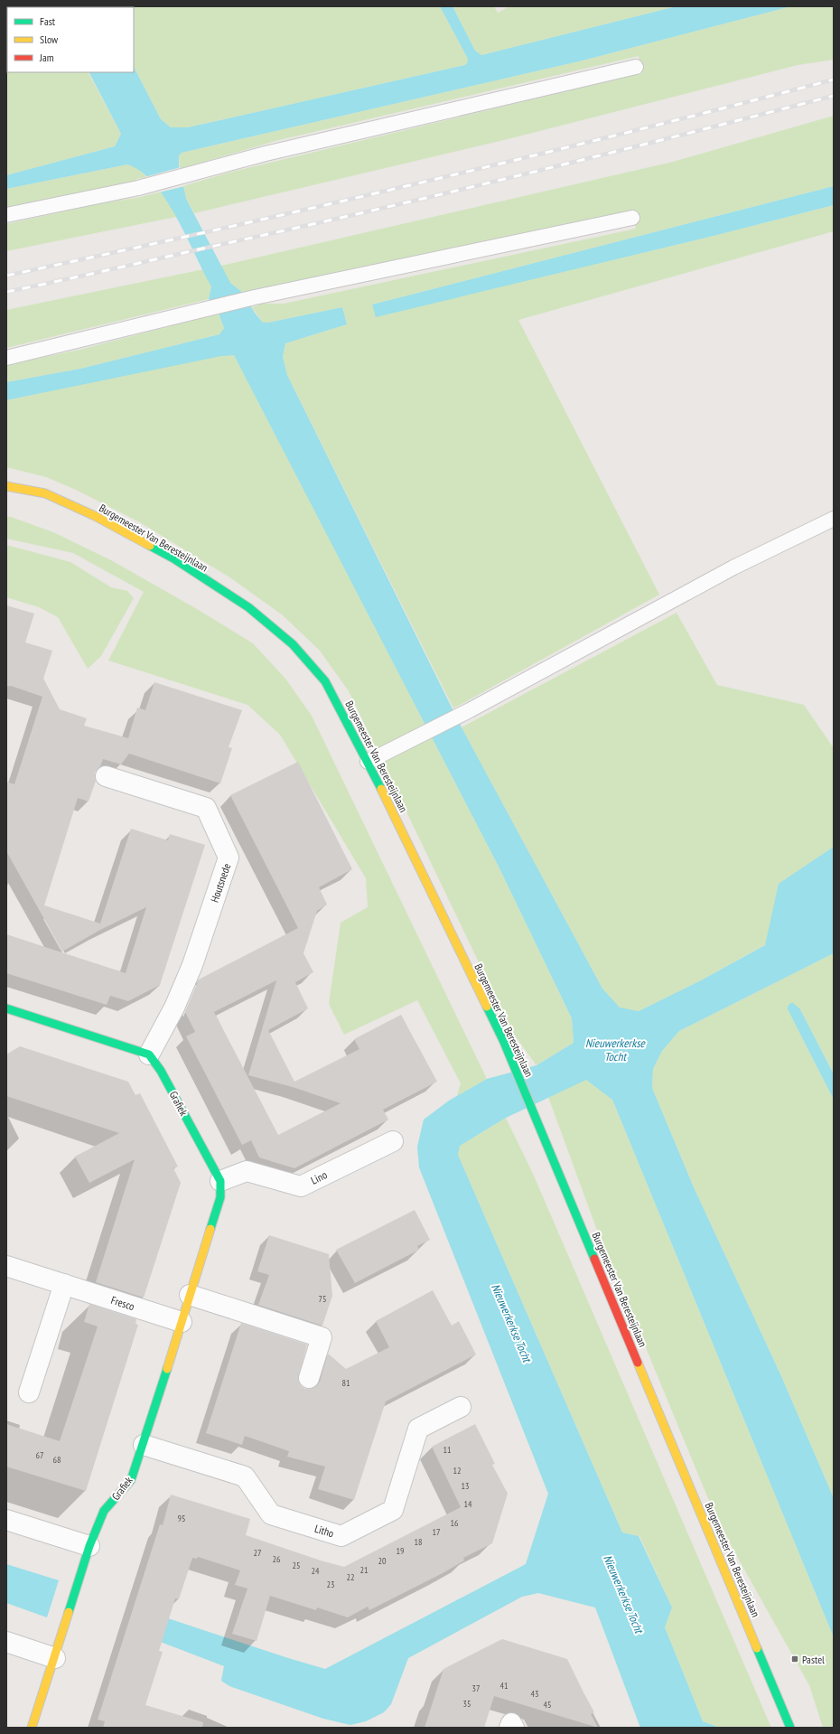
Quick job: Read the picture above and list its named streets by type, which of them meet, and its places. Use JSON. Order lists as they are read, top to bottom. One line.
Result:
{"streets":{"main road":["Burgemeester Van Beresteijnlaan","Grafiek"],"street":["Houtsnede","Lino","Fresco","Litho"]},"crossings":[["Houtsnede","Grafiek"],["Grafiek","Lino"],["Grafiek","Fresco"],["Grafiek","Litho"]],"water":["Nieuwerkerkse Tocht"],"places":{"transit":["Pastel"]},"house_numbers":["75","81","11","67","68","12","13","14","95","16","17","18","19","27","26","20","25","21","24","22","23","41","37","43","35","45"],"legend":["Fast","Slow","Jam"]}
